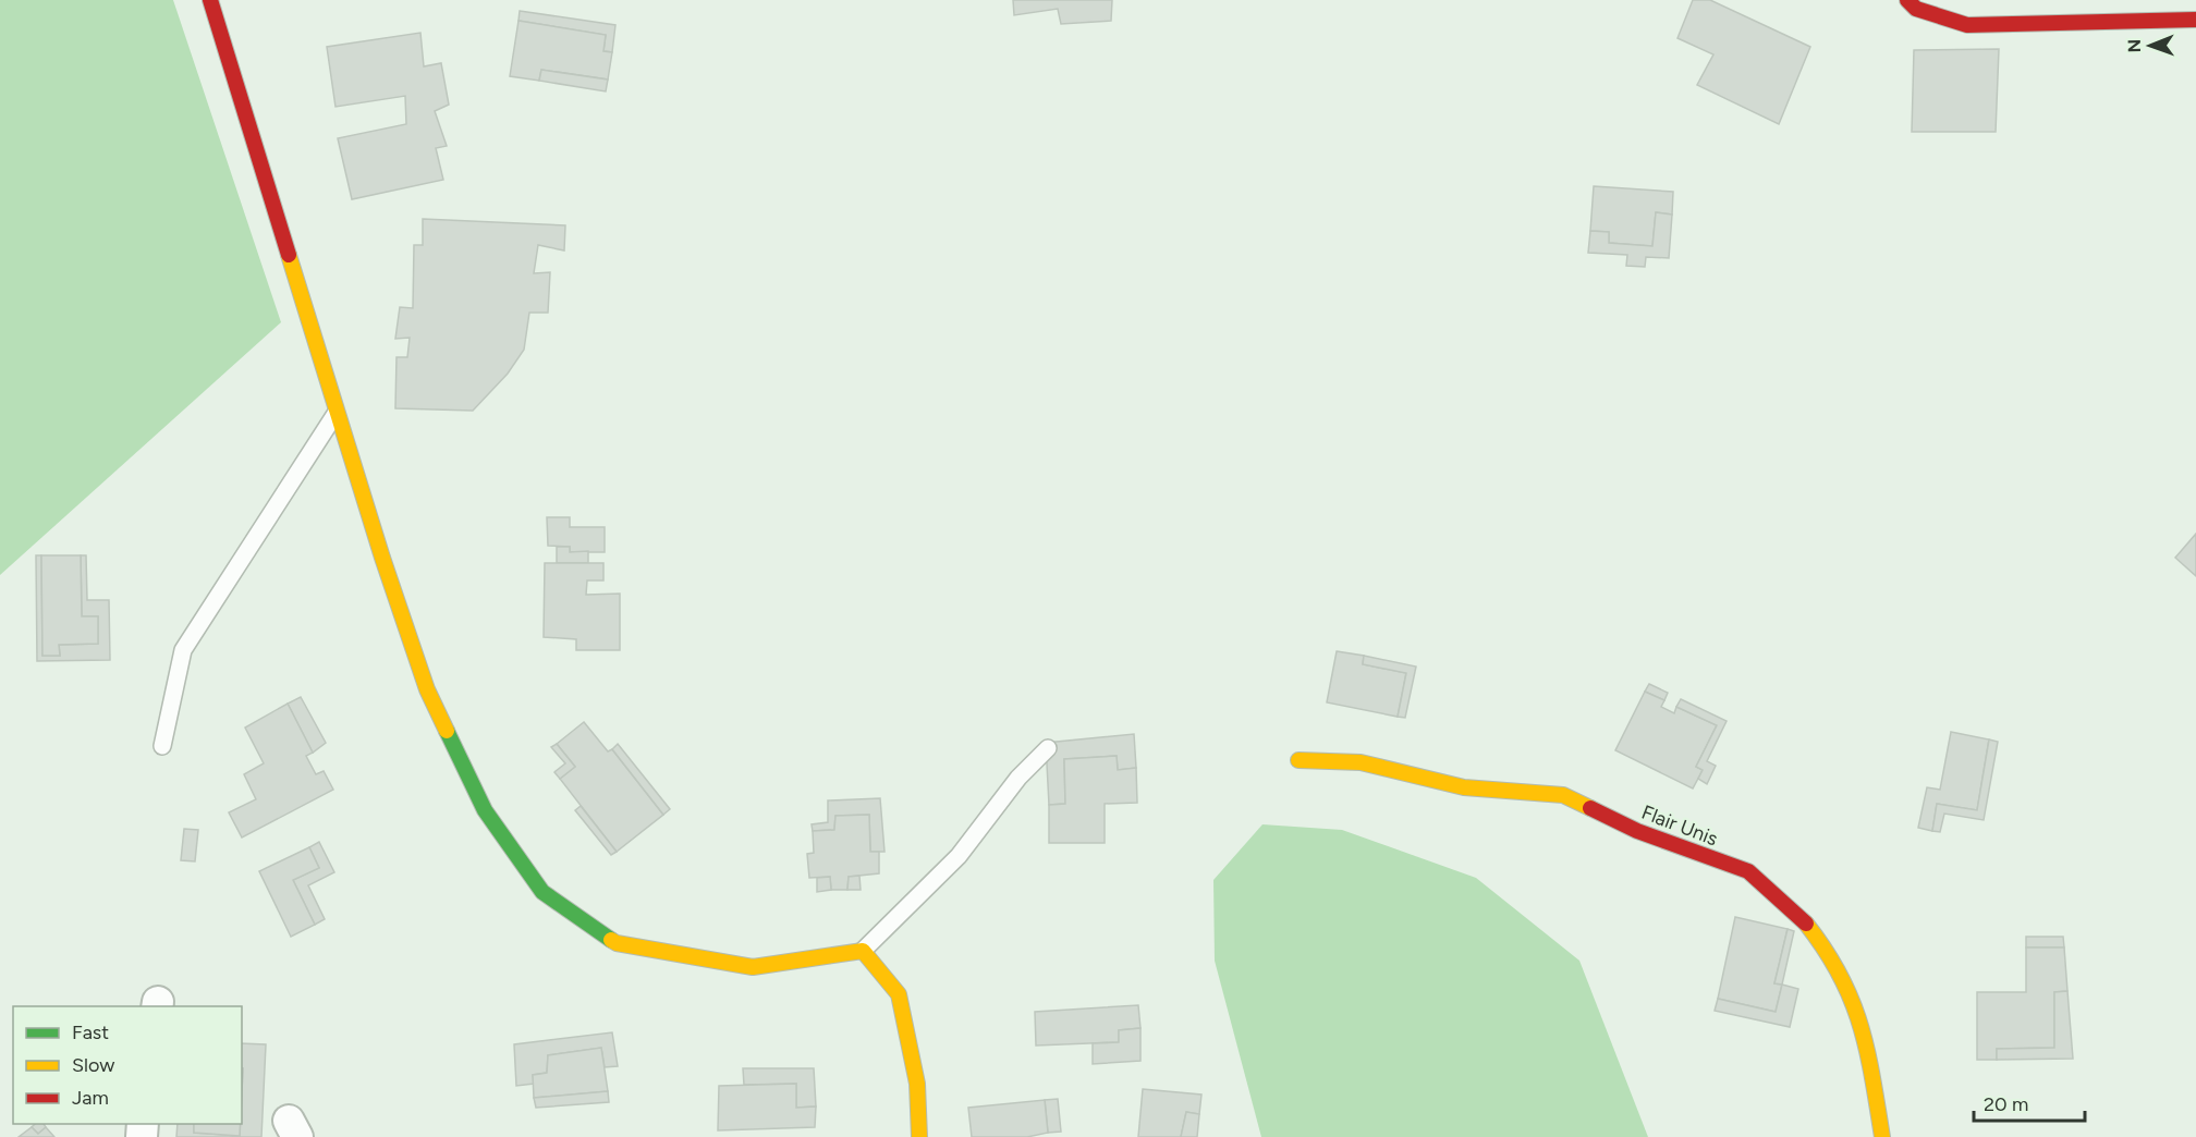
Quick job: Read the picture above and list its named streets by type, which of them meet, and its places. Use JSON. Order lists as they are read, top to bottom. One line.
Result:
{"streets":{"street":["Flair Unis"]},"legend":["Fast","Slow","Jam"],"scale_bar":"20 m","north":"left"}
